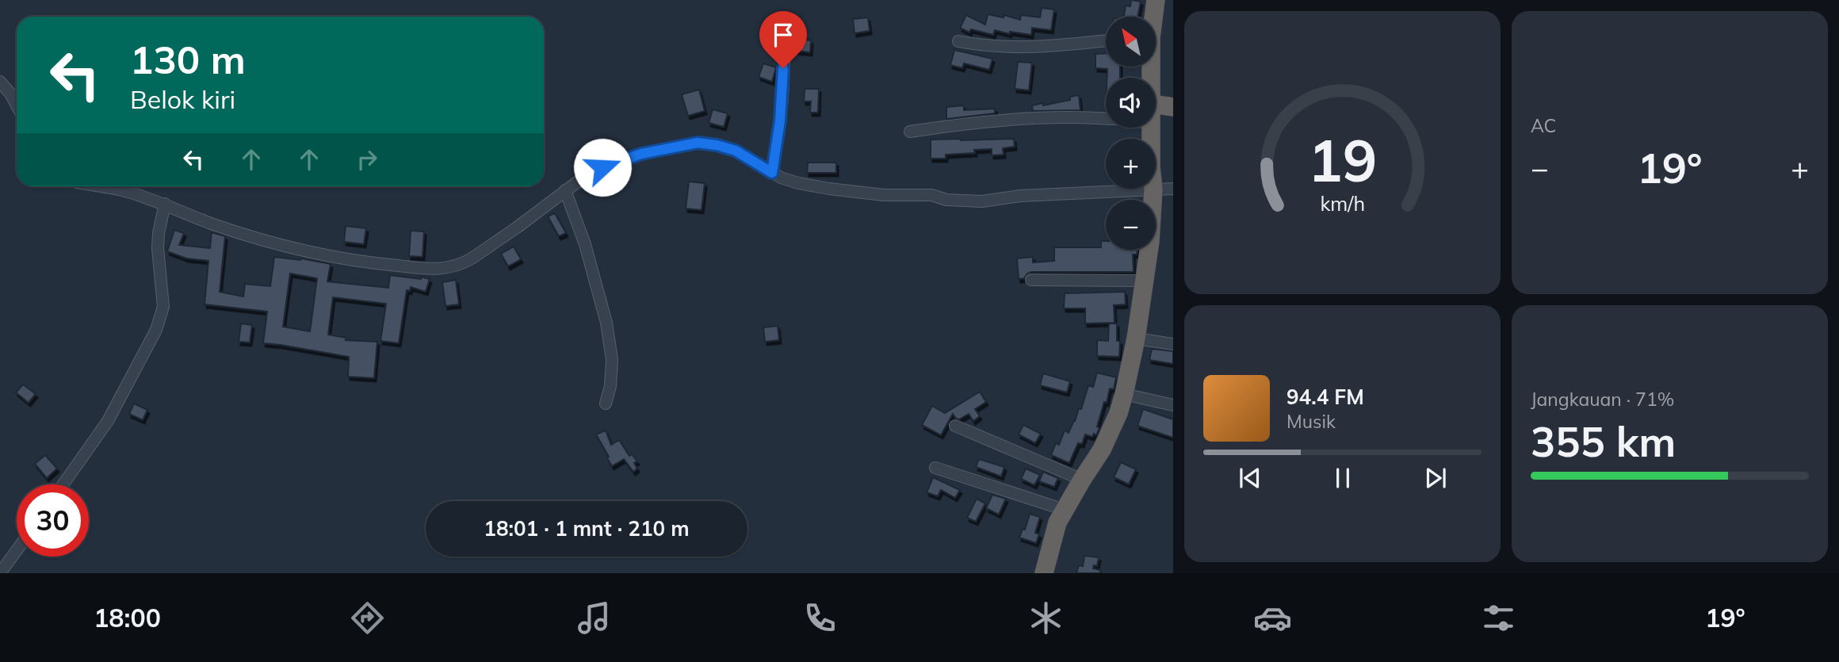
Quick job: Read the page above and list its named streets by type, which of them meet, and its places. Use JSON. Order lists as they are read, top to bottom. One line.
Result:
{"north":"top left","page":{"tile":["AC",["Jangkauan · 71%","355 km"]],"map_buttons":["+","−"],"turn":["130 m","Belok kiri"],"heat":["−","19°","+"],"song":["94.4 FM","Musik"],"limit":"30","trip":"18:01 · 1 mnt · 210 m","tabs":["18:00","19°"],"gauge":["19","km/h"]}}
